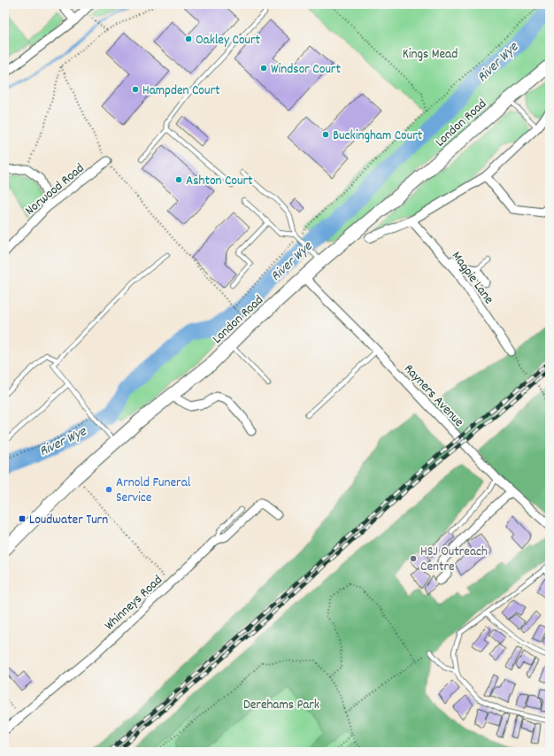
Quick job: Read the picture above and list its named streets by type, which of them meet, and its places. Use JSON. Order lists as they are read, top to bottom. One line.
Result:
{"streets":{"main road":["London Road"],"street":["Norwood Road","Magpie Lane","Rayners Avenue","Whinneys Road"]},"crossings":[["London Road","Rayners Avenue"]],"water":["River Wye"],"parks":["Kings Mead","Derehams Park"],"places":{"other":["Oakley Court","Windsor Court","Hampden Court","Buckingham Court","Ashton Court","Arnold Funeral Service","HSJ Outreach Centre"],"transit":["Loudwater Turn"]}}
